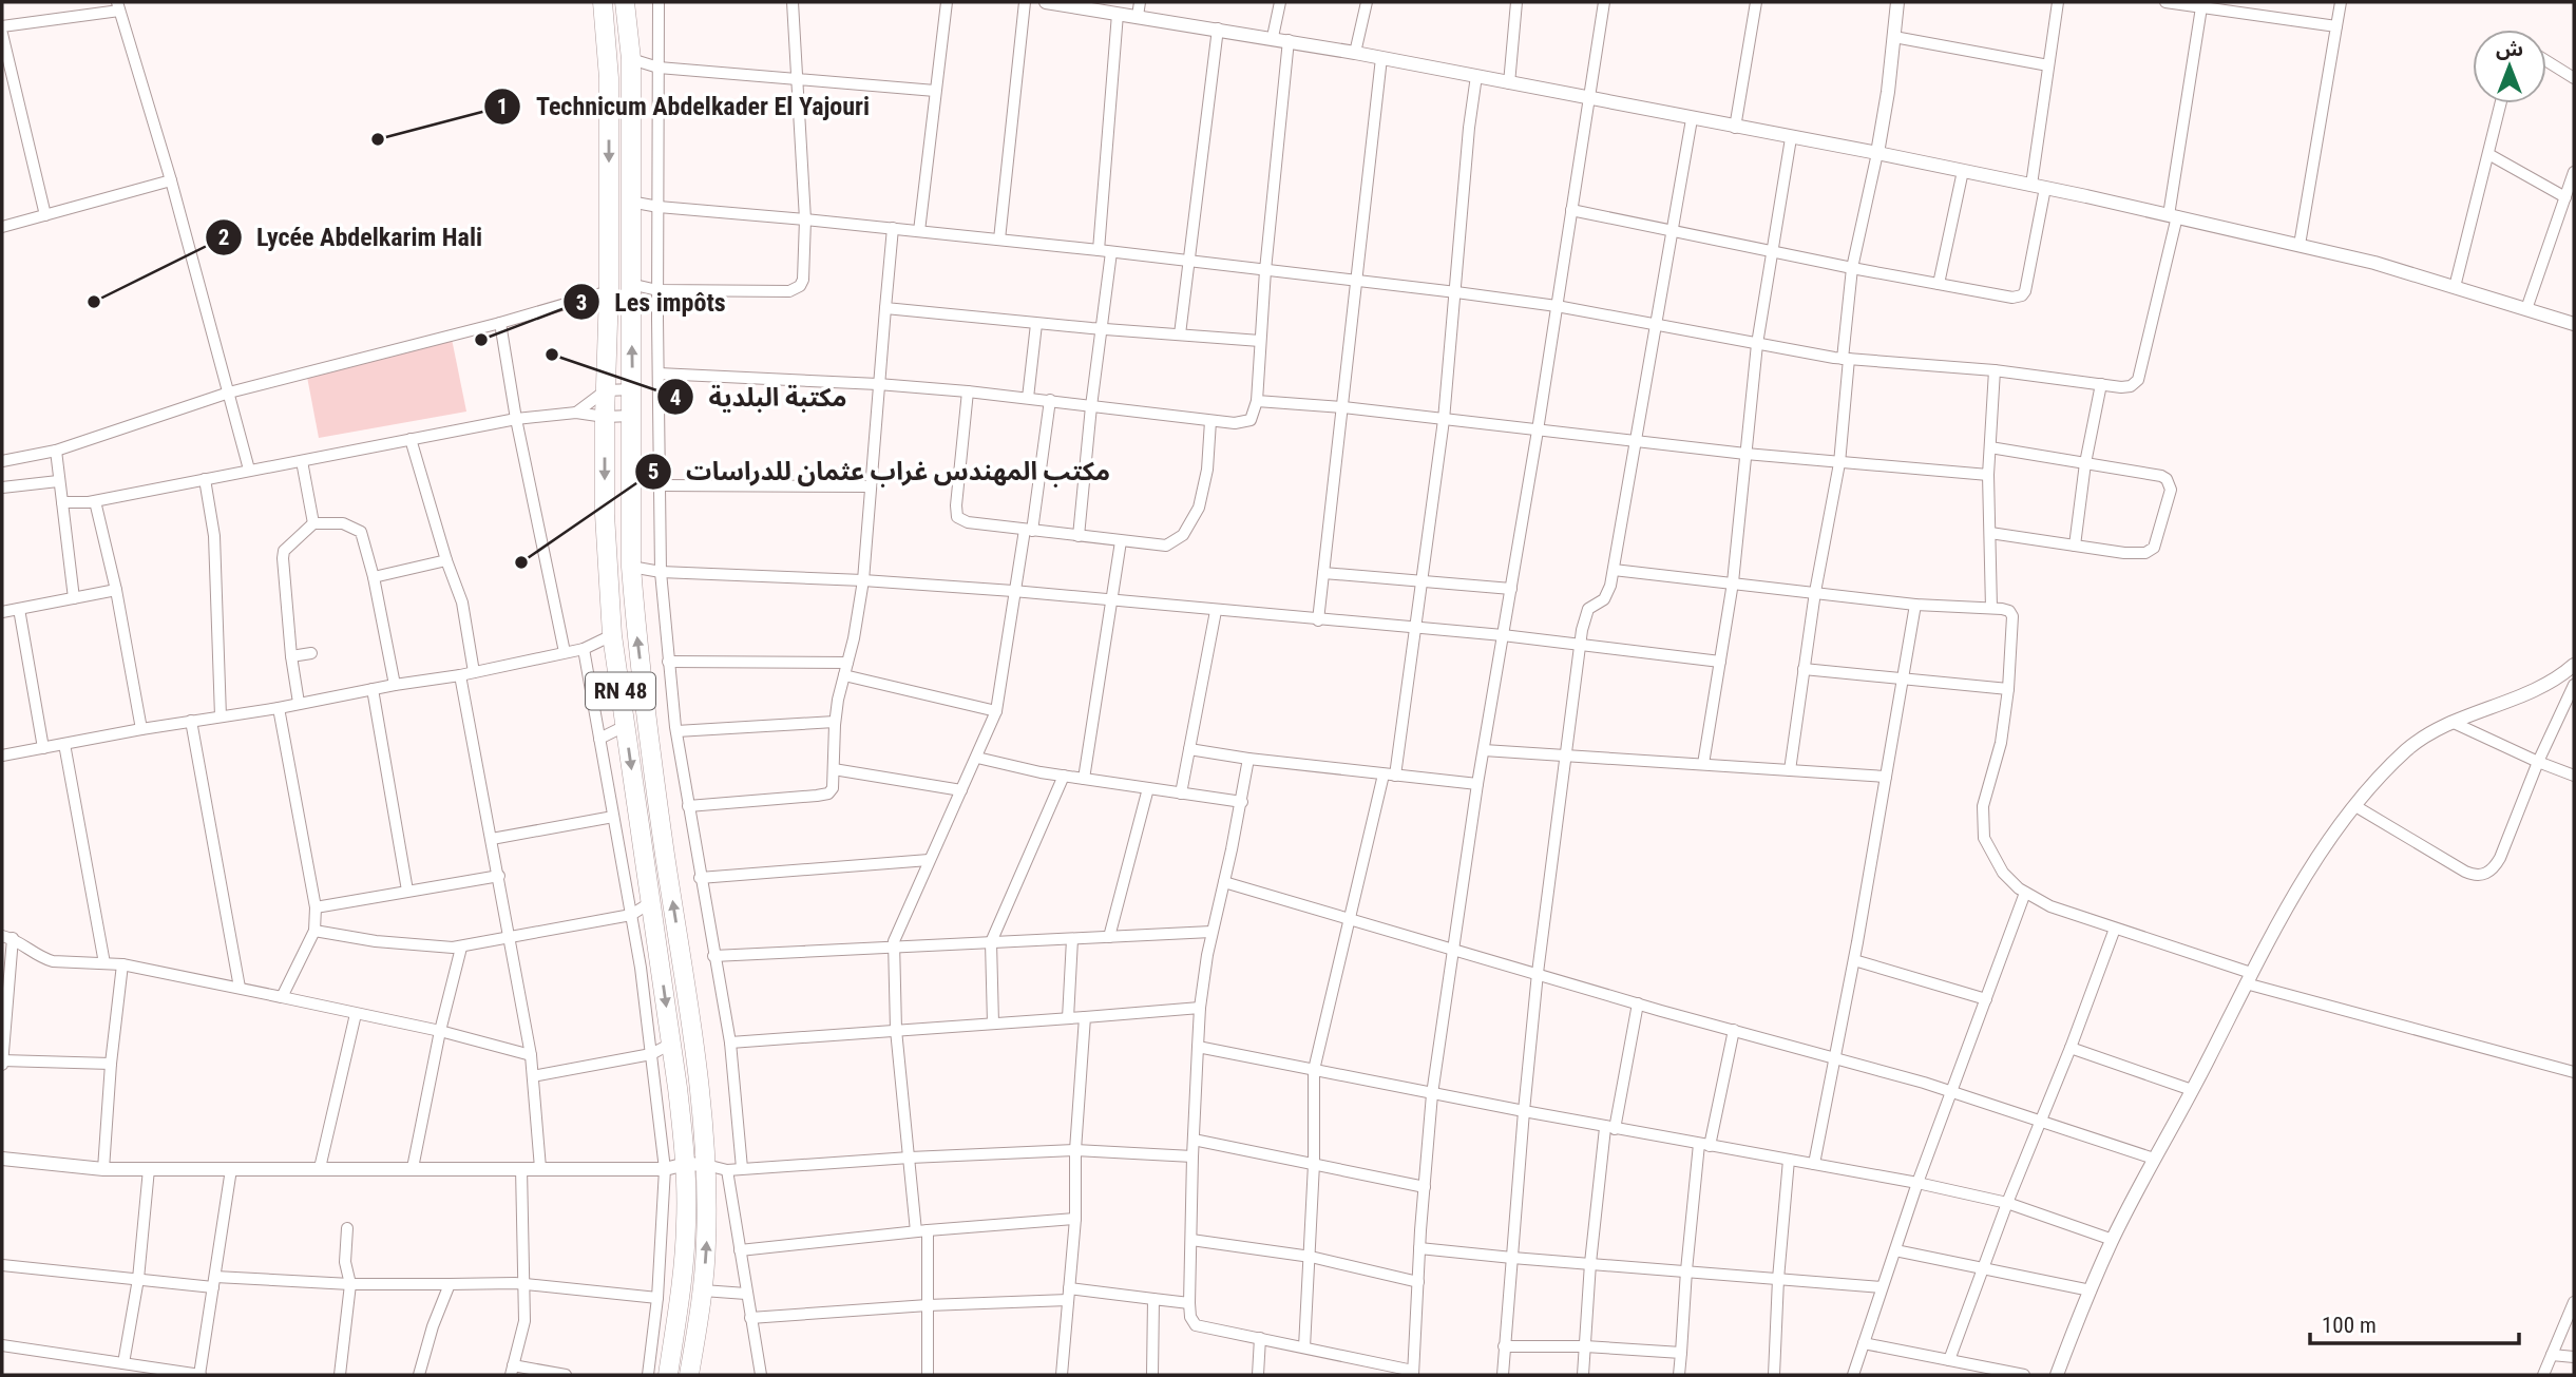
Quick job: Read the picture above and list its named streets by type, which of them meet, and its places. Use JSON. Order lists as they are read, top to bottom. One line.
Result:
{"streets":{"highway":["RN 48"]},"places":["Technicum Abdelkader El Yajouri","Lycée Abdelkarim Hali","Les impôts","مكتبة البلدية","مكتب المهندس غراب عثمان للدراسات"],"scale_bar":"100 m","north":"top"}
